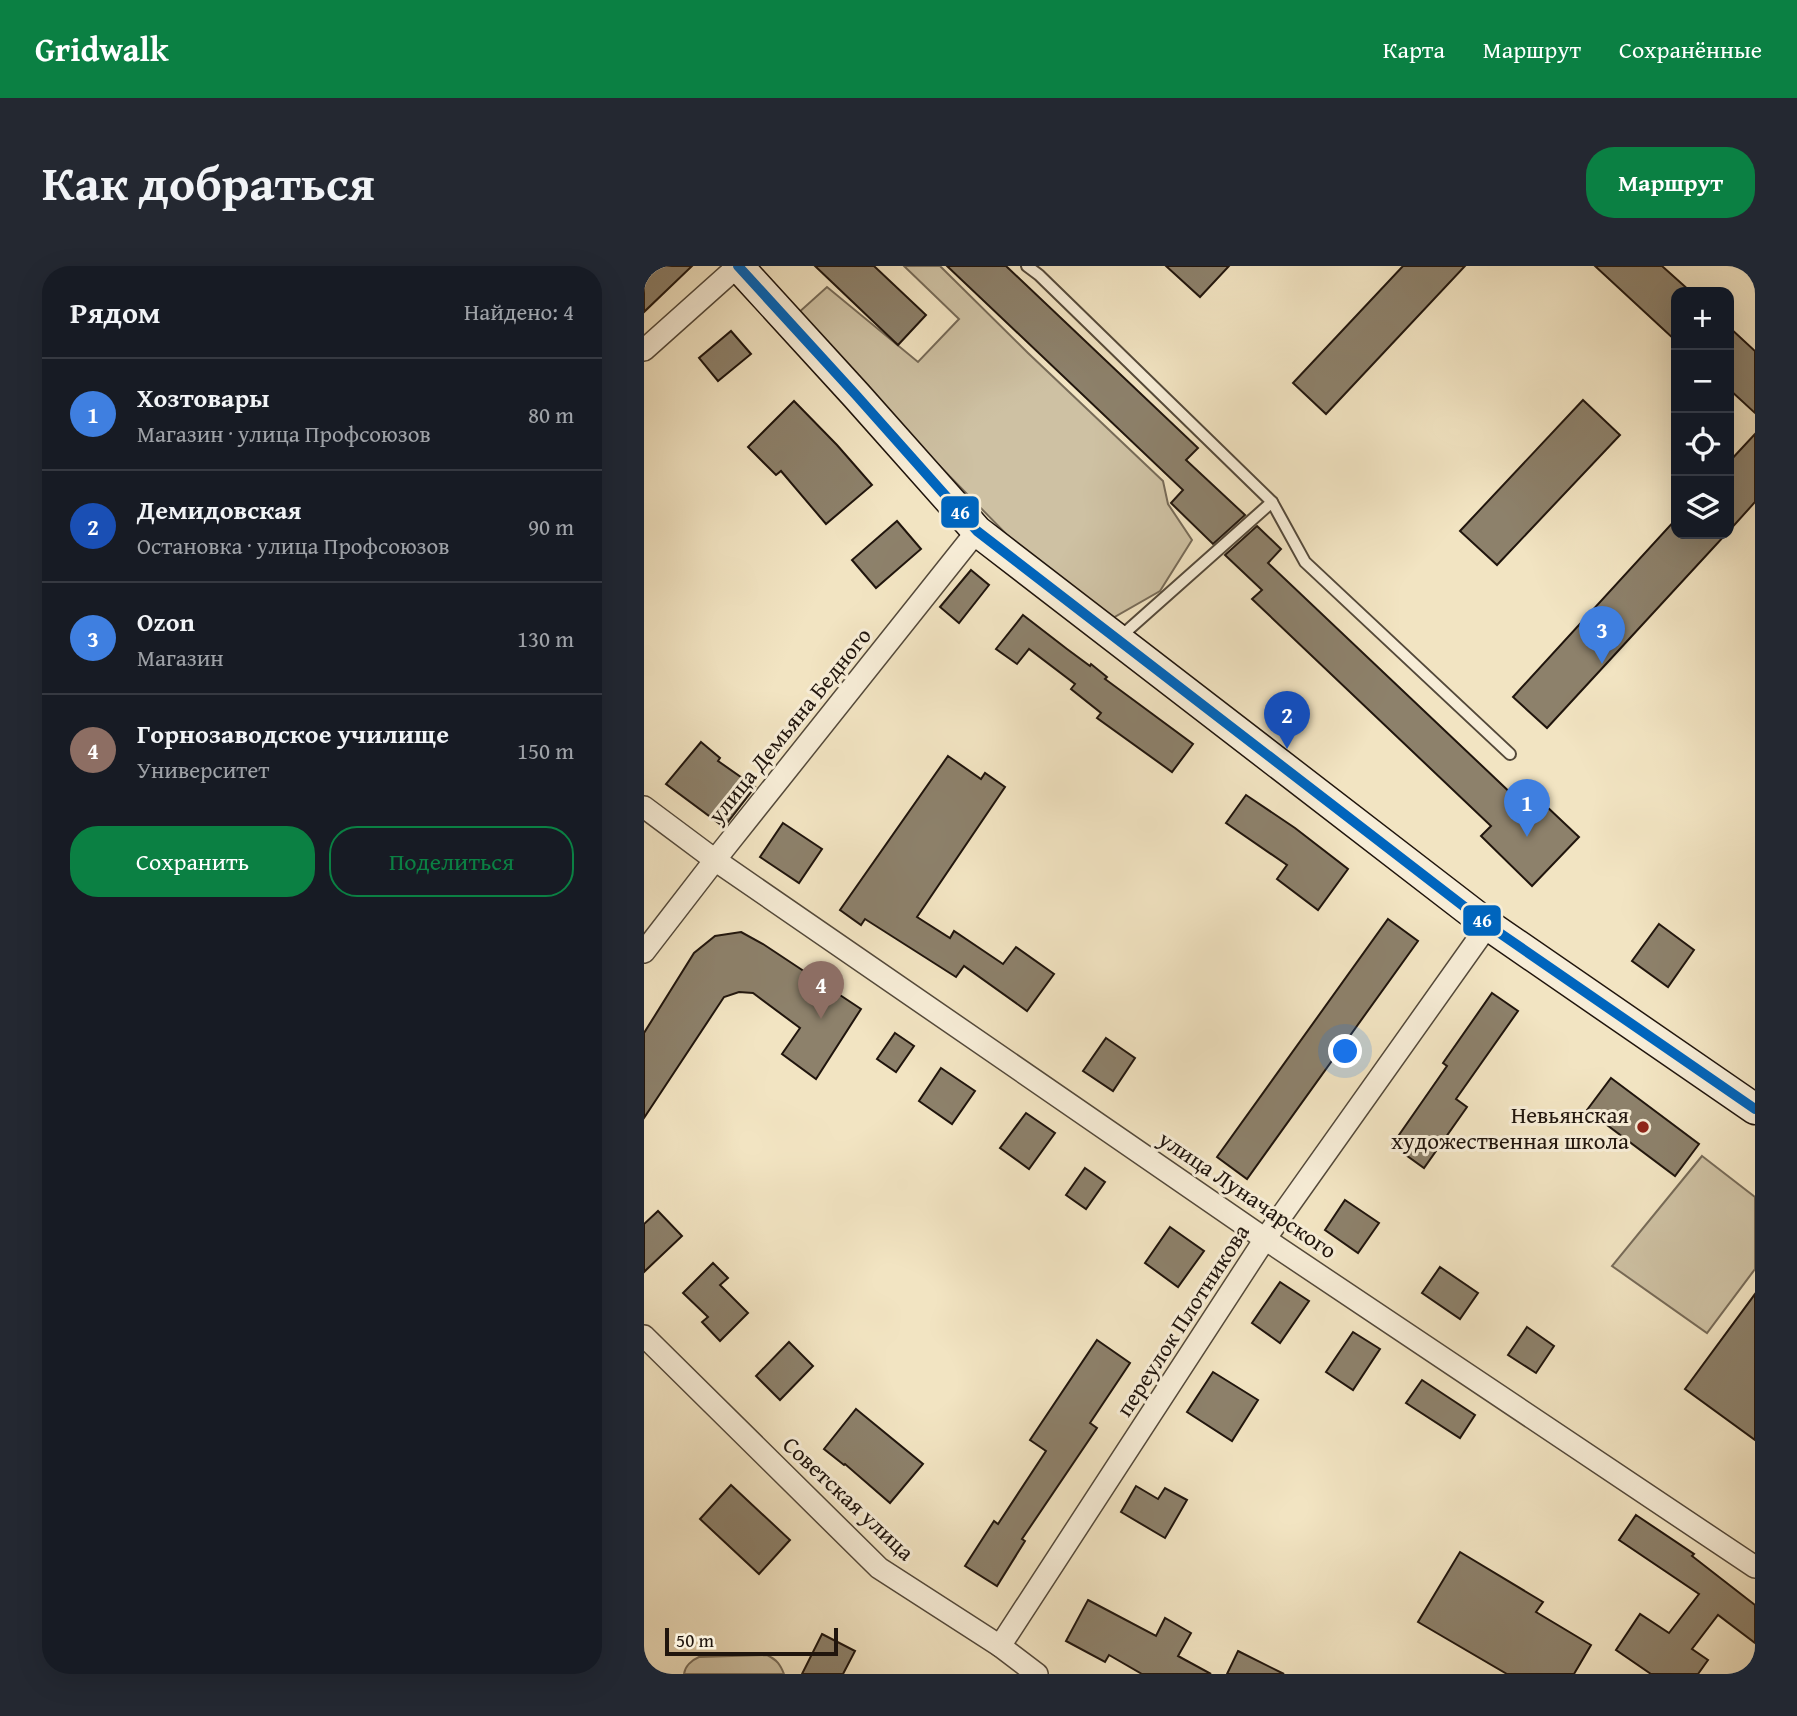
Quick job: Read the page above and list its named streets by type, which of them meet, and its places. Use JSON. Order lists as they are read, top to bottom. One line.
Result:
{"streets":{"street":["улица Демьяна Бедного","улица Луначарского","переулок Плотникова","Советская улица"]},"crossings":[["улица Демьяна Бедного","улица Луначарского"],["улица Луначарского","переулок Плотникова"],["переулок Плотникова","Советская улица"]],"places":["Невьянская художественная школа"],"lines":["transit line 46"],"scale_bar":"50 m","page":{"header":"Gridwalk","nav":["Карта","Маршрут","Сохранённые"],"title":"Как добраться","buttons":["Маршрут",["Сохранить","Поделиться"]],"heading":["Рядом","Найдено: 4"],"map_buttons":["+","−"],"list":[{"mark":"1","name":"Хозтовары","note":"Магазин · улица Профсоюзов","value":"80 m"},{"mark":"2","name":"Демидовская","note":"Остановка · улица Профсоюзов","value":"90 m"},{"mark":"3","name":"Ozon","note":"Магазин","value":"130 m"},{"mark":"4","name":"Горнозаводское училище","note":"Университет","value":"150 m"}],"pins":["3","2","1","4"],"scale":"50 m"}}
